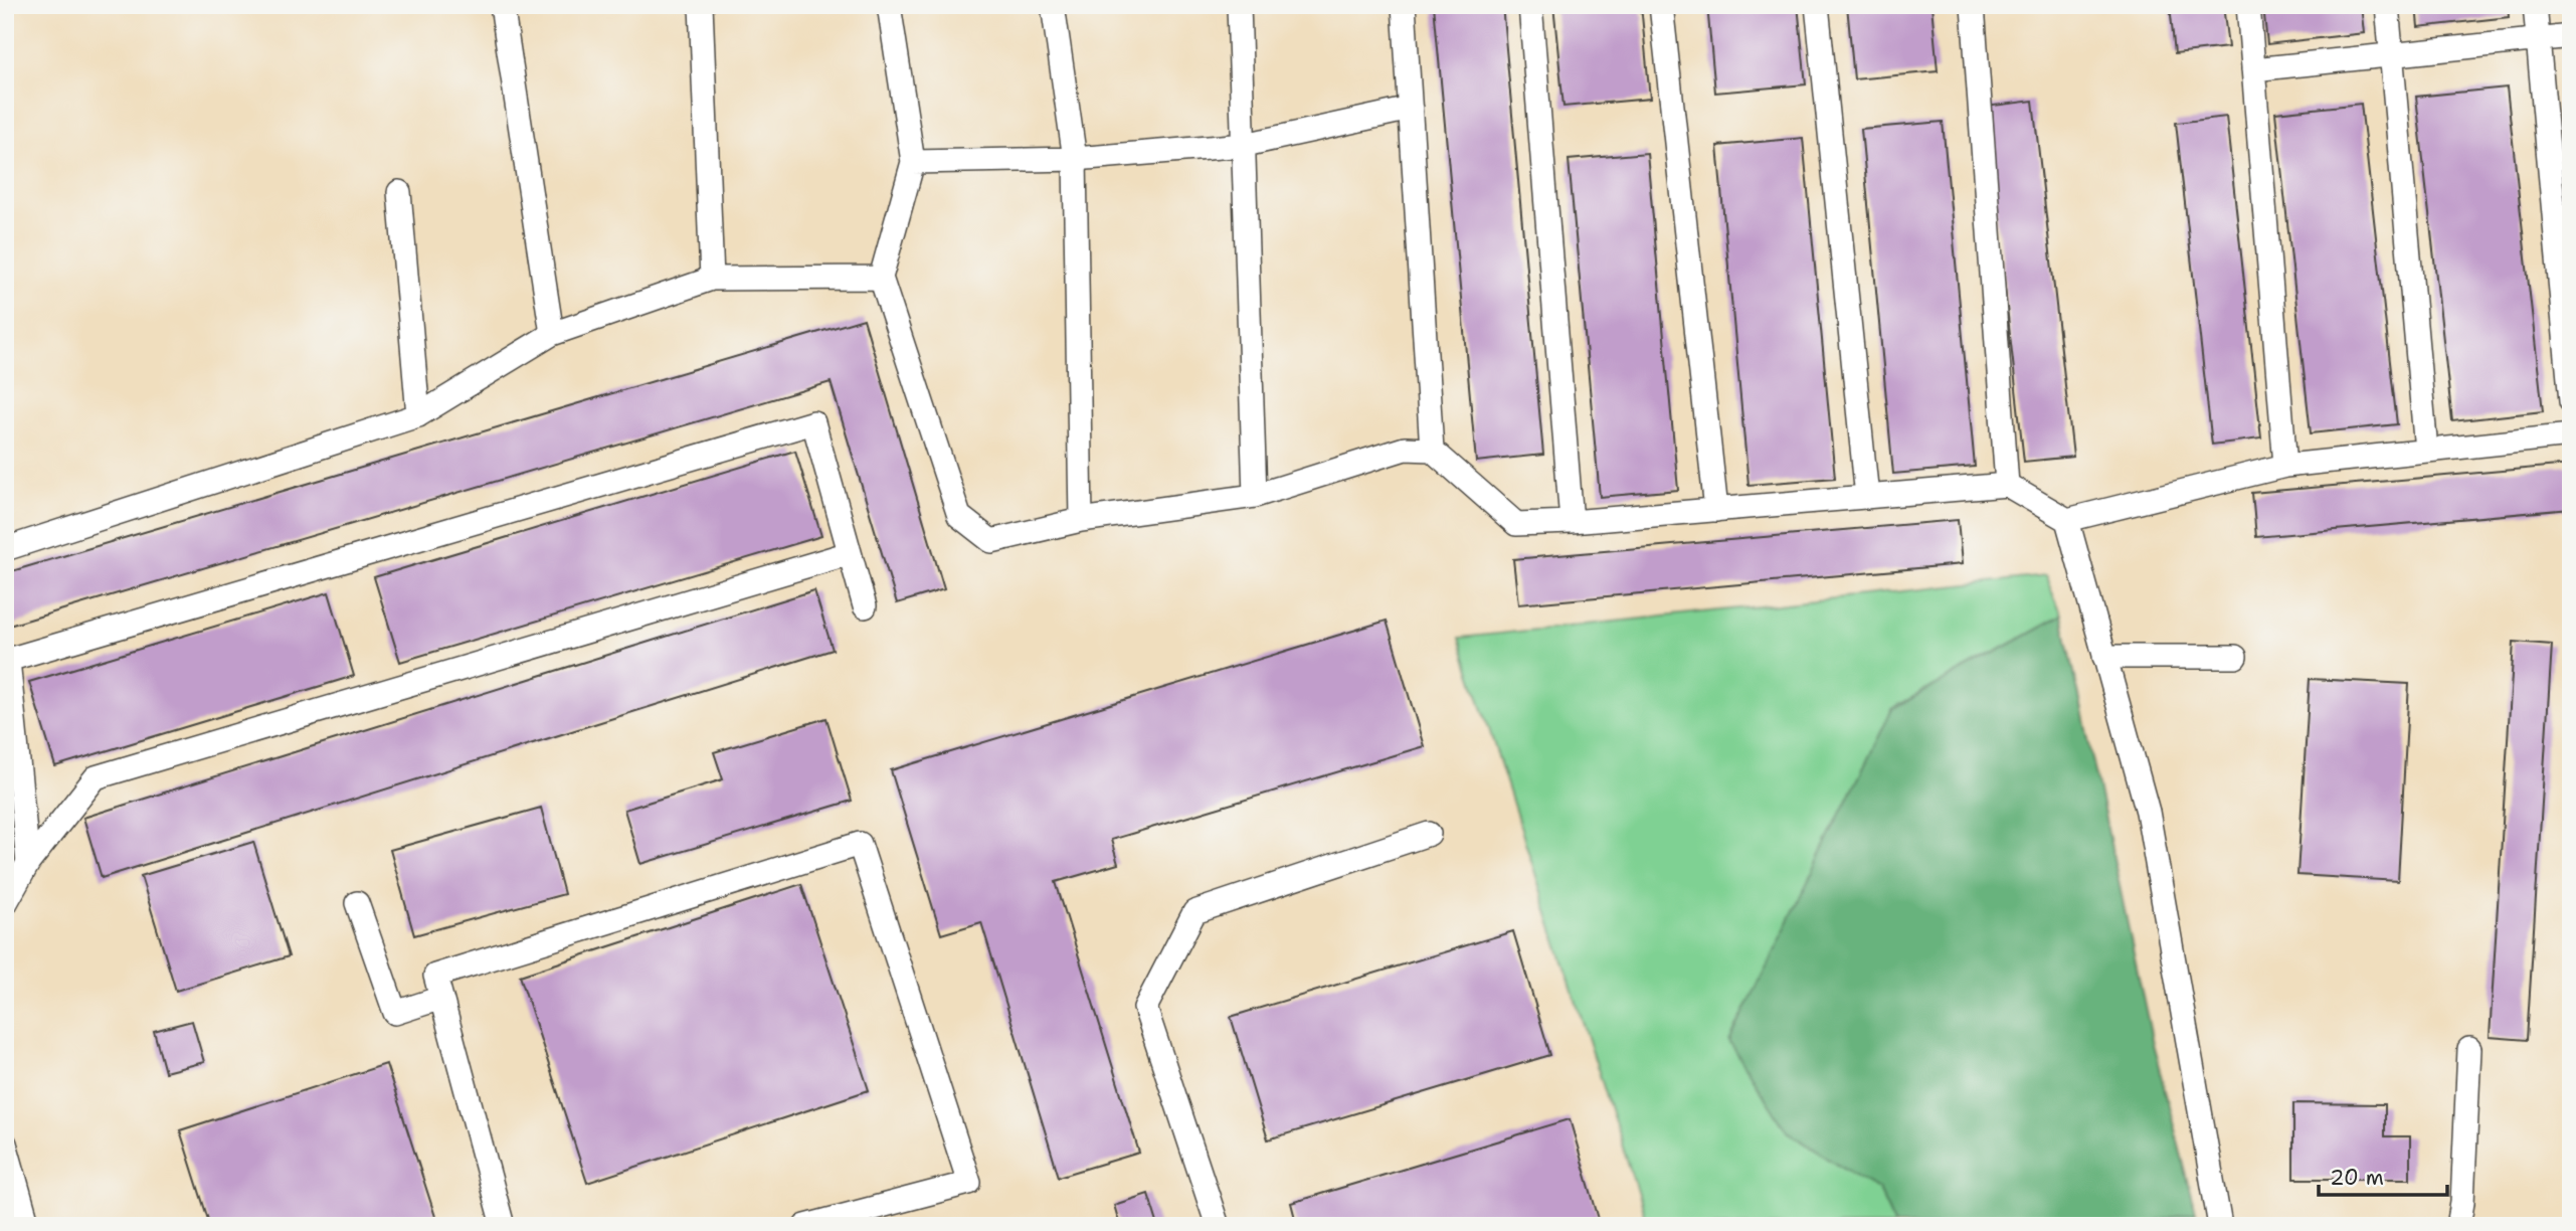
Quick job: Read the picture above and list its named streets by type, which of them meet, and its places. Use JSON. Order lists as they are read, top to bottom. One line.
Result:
{"scale_bar":"20 m"}
